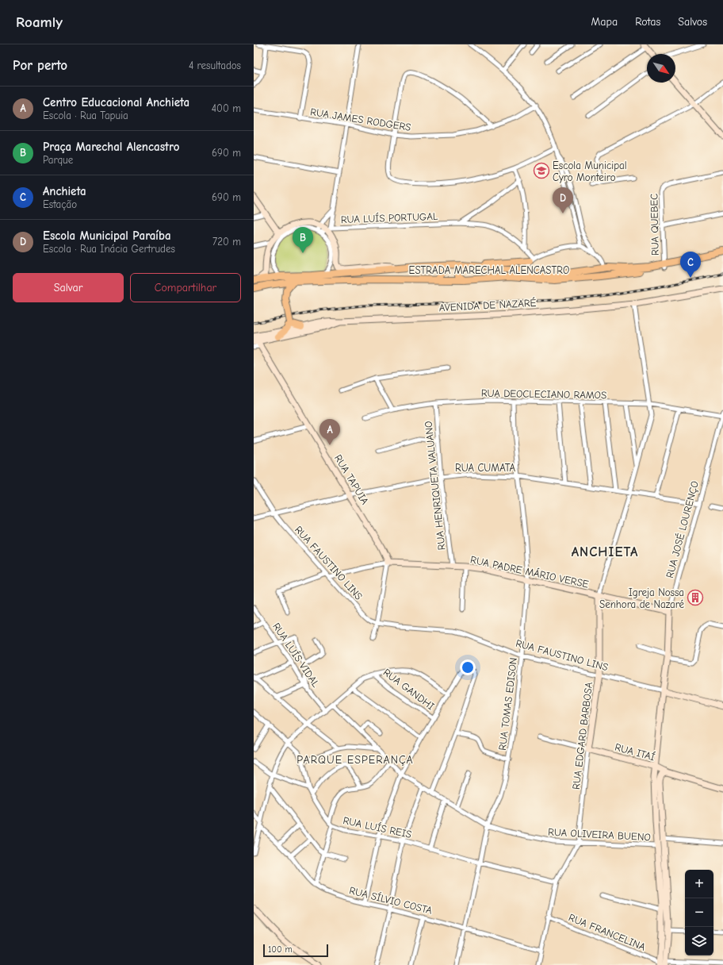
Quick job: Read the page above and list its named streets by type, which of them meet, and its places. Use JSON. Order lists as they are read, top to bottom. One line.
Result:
{"streets":{"main road":["ESTRADA MARECHAL ALENCASTRO","AVENIDA DE NAZARÉ","RUA TAPUIA","RUA JOSÉ LOURENÇO","RUA FAUSTINO LINS","RUA PADRE MÁRIO VERSE","RUA EDGARD BARBOSA","RUA ITAÍ"],"street":["RUA JAMES RODGERS","RUA LUÍS PORTUGAL","RUA QUEBEC","RUA DEOCLECIANO RAMOS","RUA CUMATA","RUA HENRIQUETA VALUANO","RUA LUÍS VIDAL","RUA GANDHI","RUA TOMAS EDISON","RUA LUÍS REIS","RUA OLIVEIRA BUENO","RUA SÍLVIO COSTA","RUA FRANCELINA"]},"crossings":[["RUA LUÍS PORTUGAL","ESTRADA MARECHAL ALENCASTRO"],["RUA QUEBEC","ESTRADA MARECHAL ALENCASTRO"],["AVENIDA DE NAZARÉ","RUA TAPUIA"],["AVENIDA DE NAZARÉ","RUA EDGARD BARBOSA"],["RUA DEOCLECIANO RAMOS","RUA HENRIQUETA VALUANO"],["RUA DEOCLECIANO RAMOS","RUA JOSÉ LOURENÇO"],["RUA DEOCLECIANO RAMOS","RUA TOMAS EDISON"],["RUA DEOCLECIANO RAMOS","RUA EDGARD BARBOSA"],["RUA CUMATA","RUA TAPUIA"],["RUA CUMATA","RUA HENRIQUETA VALUANO"],["RUA CUMATA","RUA JOSÉ LOURENÇO"],["RUA CUMATA","RUA FAUSTINO LINS"],["RUA CUMATA","RUA TOMAS EDISON"],["RUA CUMATA","RUA EDGARD BARBOSA"],["RUA TAPUIA","RUA PADRE MÁRIO VERSE"],["RUA HENRIQUETA VALUANO","RUA PADRE MÁRIO VERSE"],["RUA JOSÉ LOURENÇO","RUA FAUSTINO LINS"],["RUA JOSÉ LOURENÇO","RUA PADRE MÁRIO VERSE"],["RUA JOSÉ LOURENÇO","RUA ITAÍ"],["RUA JOSÉ LOURENÇO","RUA OLIVEIRA BUENO"],["RUA JOSÉ LOURENÇO","RUA FRANCELINA"],["RUA FAUSTINO LINS","RUA PADRE MÁRIO VERSE"],["RUA FAUSTINO LINS","RUA TOMAS EDISON"],["RUA FAUSTINO LINS","RUA EDGARD BARBOSA"],["RUA PADRE MÁRIO VERSE","RUA TOMAS EDISON"],["RUA PADRE MÁRIO VERSE","RUA EDGARD BARBOSA"],["RUA TOMAS EDISON","RUA LUÍS REIS"],["RUA TOMAS EDISON","RUA OLIVEIRA BUENO"],["RUA TOMAS EDISON","RUA SÍLVIO COSTA"],["RUA EDGARD BARBOSA","RUA ITAÍ"],["RUA EDGARD BARBOSA","RUA LUÍS REIS"],["RUA EDGARD BARBOSA","RUA OLIVEIRA BUENO"],["RUA EDGARD BARBOSA","RUA SÍLVIO COSTA"],["RUA EDGARD BARBOSA","RUA FRANCELINA"]],"districts":["ANCHIETA","PARQUE ESPERANÇA"],"places":{"school or university":["Escola Municipal Cyro Monteiro"],"building":["Igreja Nossa Senhora de Nazaré"]},"scale_bar":"100 m","north":"bottom right","page":{"header":"Roamly","nav":["Mapa","Rotas","Salvos"],"heading":["Por perto","4 resultados"],"list":[{"mark":"A","name":"Centro Educacional Anchieta","note":"Escola · Rua Tapuia","value":"400 m"},{"mark":"B","name":"Praça Marechal Alencastro","note":"Parque","value":"690 m"},{"mark":"C","name":"Anchieta","note":"Estação","value":"690 m"},{"mark":"D","name":"Escola Municipal Paraíba","note":"Escola · Rua Inácia Gertrudes","value":"720 m"}],"pins":["D","B","C","A"],"buttons":["Salvar","Compartilhar"],"map_buttons":["+","−"],"scale":"100 m"}}
